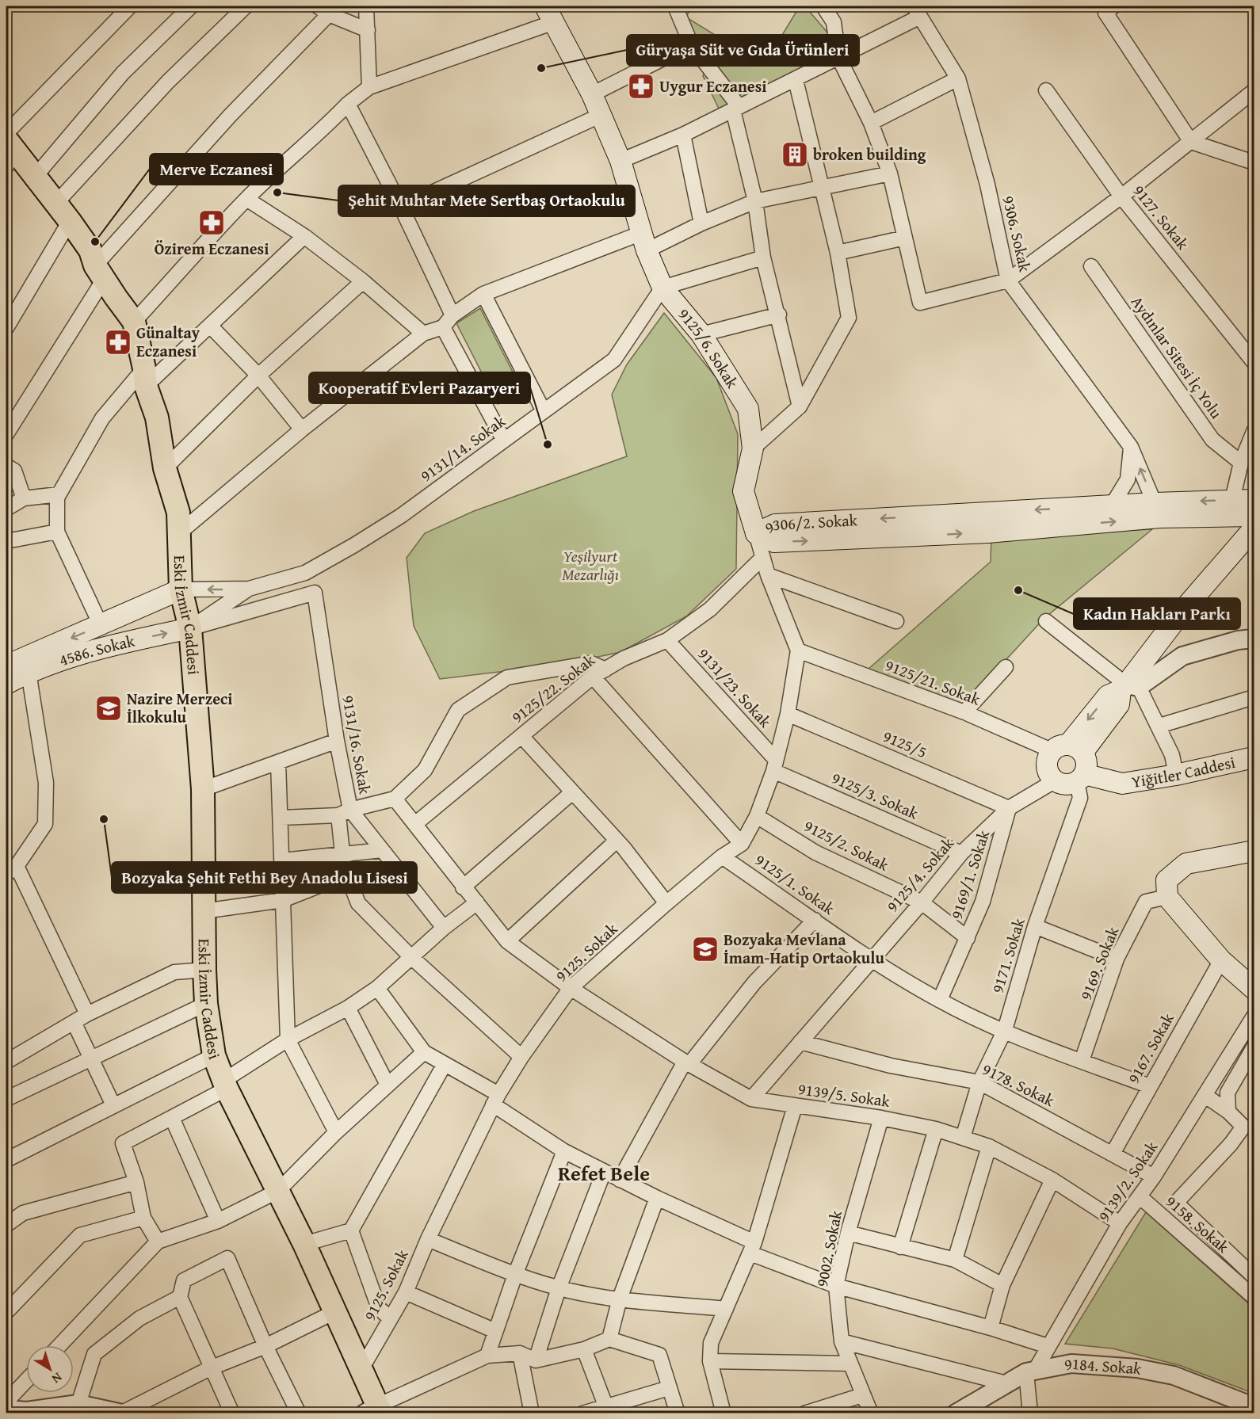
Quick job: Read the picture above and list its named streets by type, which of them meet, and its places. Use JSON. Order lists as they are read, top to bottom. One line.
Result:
{"streets":{"main road":["9125/6. Sokak","9306/2. Sokak","Eski İzmir Caddesi","4586. Sokak","Yiğitler Caddesi"],"street":["9127. Sokak","9306. Sokak","Aydınlar Sitesi İç Yolu","9131/14. Sokak","9125/21. Sokak","9131/23. Sokak","9125/22. Sokak","9125/5","9131/16. Sokak","9125/3. Sokak","9125/2. Sokak","9125/4. Sokak","9169/1. Sokak","9125/1. Sokak","9125. Sokak","9171. Sokak","9169. Sokak","9167. Sokak","9178. Sokak","9139/5. Sokak","9139/2. Sokak","9158. Sokak","9002. Sokak","9184. Sokak"]},"crossings":[["9306. Sokak","9306/2. Sokak"],["9125/6. Sokak","9131/14. Sokak"],["9125/6. Sokak","9306/2. Sokak"],["9125/6. Sokak","9125/22. Sokak"],["9131/14. Sokak","Eski İzmir Caddesi"],["9131/14. Sokak","4586. Sokak"],["9131/14. Sokak","9131/16. Sokak"],["Eski İzmir Caddesi","4586. Sokak"],["Eski İzmir Caddesi","9131/16. Sokak"],["Eski İzmir Caddesi","9125. Sokak"],["4586. Sokak","9131/16. Sokak"],["9125/21. Sokak","Yiğitler Caddesi"],["9125/21. Sokak","9125. Sokak"],["9125/21. Sokak","9171. Sokak"],["9131/23. Sokak","9125/22. Sokak"],["9131/23. Sokak","9125/3. Sokak"],["9131/23. Sokak","9125. Sokak"],["9125/22. Sokak","9139/5. Sokak"],["9125/5","9125/4. Sokak"],["9125/5","9169/1. Sokak"],["9125/5","9125. Sokak"],["Yiğitler Caddesi","9171. Sokak"],["9125/3. Sokak","9125/4. Sokak"],["9125/3. Sokak","9125. Sokak"],["9125/2. Sokak","9125/4. Sokak"],["9125/2. Sokak","9169/1. Sokak"],["9125/2. Sokak","9125. Sokak"],["9125/4. Sokak","9169/1. Sokak"],["9125/4. Sokak","9125/1. Sokak"],["9125/4. Sokak","9178. Sokak"],["9125/4. Sokak","9139/5. Sokak"],["9125/1. Sokak","9125. Sokak"],["9125. Sokak","9139/5. Sokak"],["9171. Sokak","9178. Sokak"],["9171. Sokak","9139/5. Sokak"],["9167. Sokak","9178. Sokak"],["9178. Sokak","9139/2. Sokak"],["9139/5. Sokak","9139/2. Sokak"],["9139/5. Sokak","9002. Sokak"],["9139/2. Sokak","9158. Sokak"],["9139/2. Sokak","9184. Sokak"]],"districts":["Refet Bele"],"parks":["Yeşilyurt Mezarlığı"],"places":{"other":["Güryaşa Süt ve Gıda Ürünleri","Şehit Muhtar Mete Sertbaş Ortaokulu","Merve Eczanesi","Kooperatif Evleri Pazaryeri","Kadın Hakları Parkı","Bozyaka Şehit Fethi Bey Anadolu Lisesi"],"pharmacy":["Uygur Eczanesi","Özirem Eczanesi","Günaltay Eczanesi"],"building":["broken building"],"school or university":["Nazire Merzeci İlkokulu","Bozyaka Mevlana İmam-Hatip Ortaokulu"]},"north":"bottom right"}
